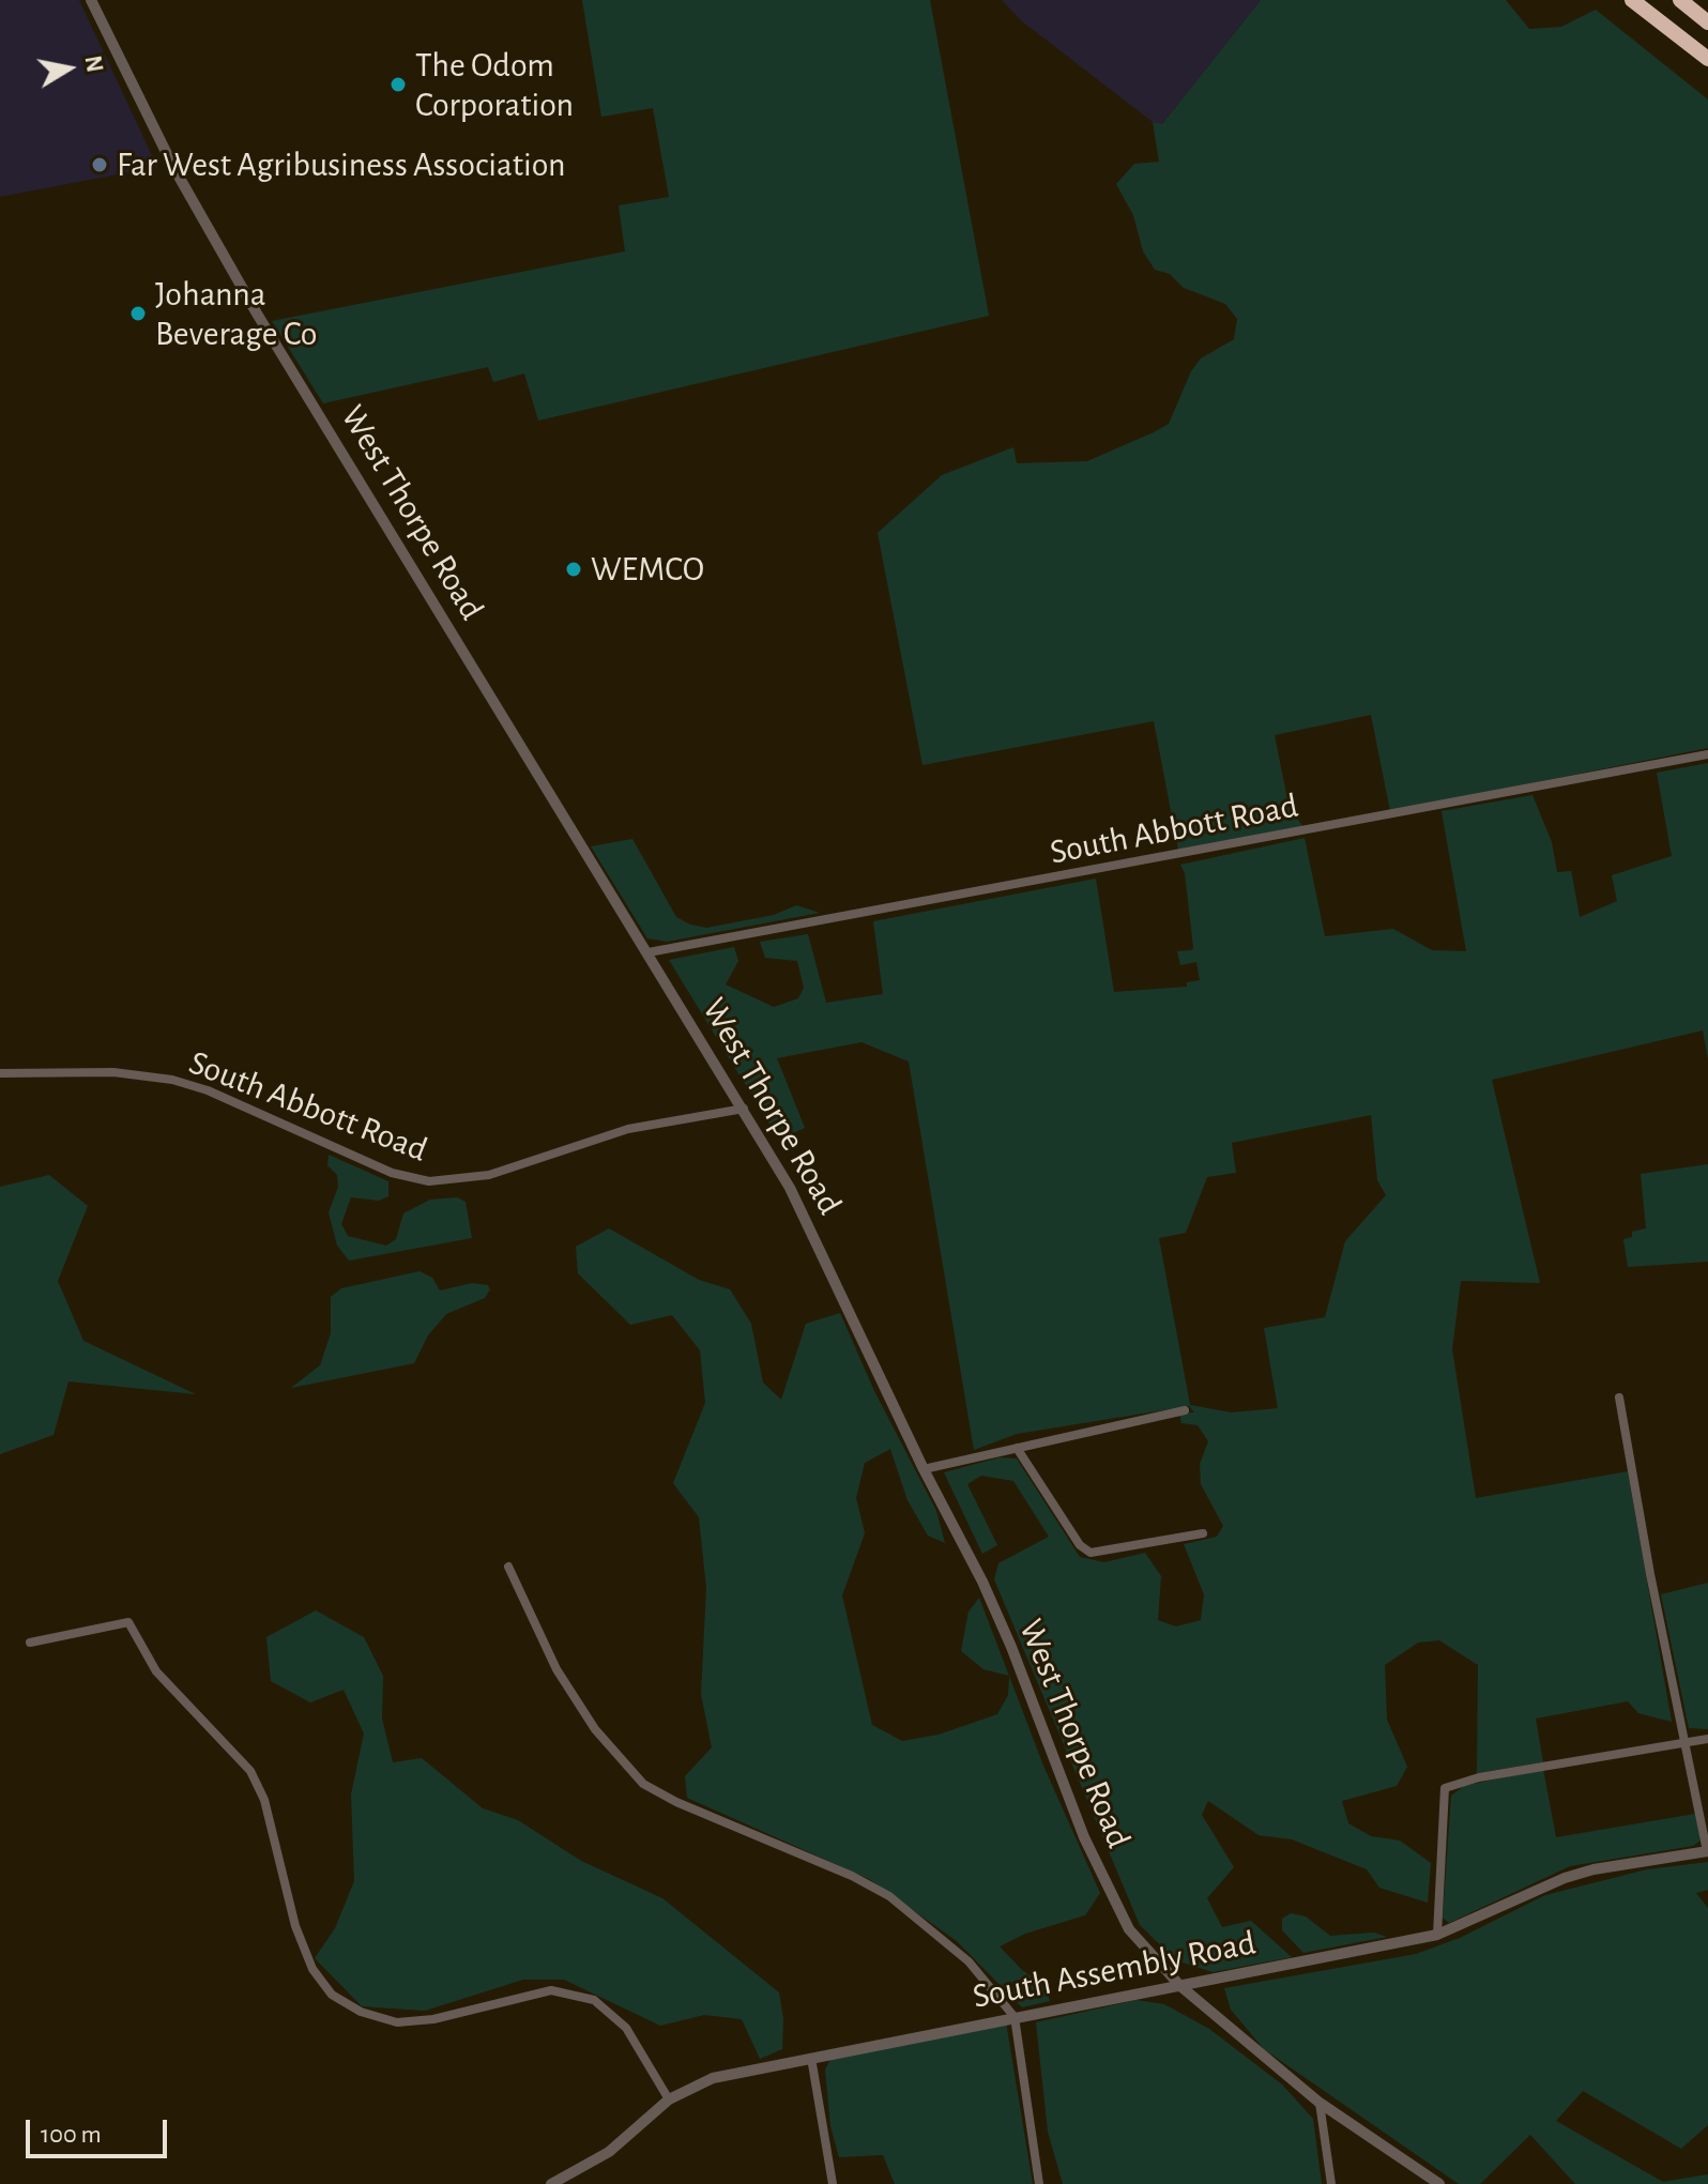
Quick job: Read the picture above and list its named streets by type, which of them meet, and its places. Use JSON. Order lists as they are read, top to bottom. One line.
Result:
{"streets":{"street":["West Thorpe Road","South Abbott Road","South Assembly Road"]},"crossings":[["West Thorpe Road","South Abbott Road"],["West Thorpe Road","South Assembly Road"]],"places":["The Odom Corporation","Far West Agribusiness Association","Johanna Beverage Co","WEMCO"],"scale_bar":"100 m","north":"right"}
